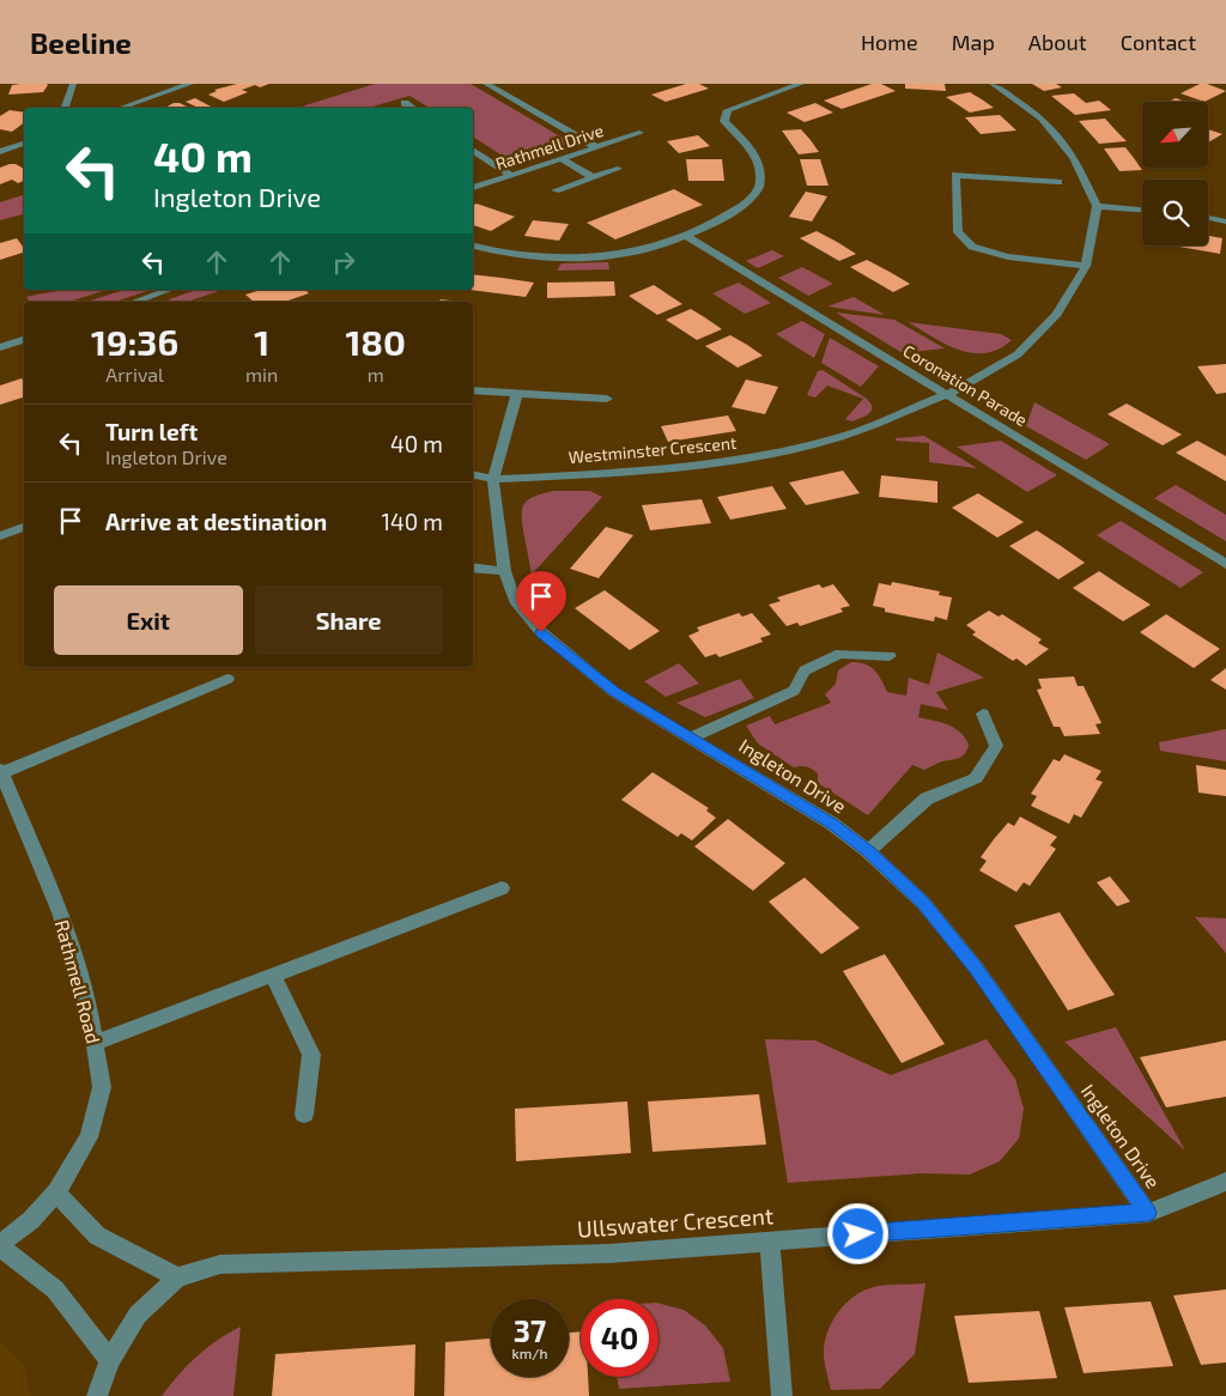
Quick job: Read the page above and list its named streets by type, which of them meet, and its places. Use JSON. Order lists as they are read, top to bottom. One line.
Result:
{"streets":{"street":["Rathmell Drive","Coronation Parade","Westminster Crescent","Ingleton Drive","Rathmell Road","Ullswater Crescent"]},"crossings":[["Coronation Parade","Westminster Crescent"],["Westminster Crescent","Ingleton Drive"],["Ingleton Drive","Ullswater Crescent"]],"north":"bottom left","page":{"header":"Beeline","nav":["Home","Map","About","Contact"],"turn":["40 m","Ingleton Drive"],"eta":["19:36","Arrival","1","min","180","m"],"list":[{"name":"Turn left","note":"Ingleton Drive","value":"40 m"},{"name":"Arrive at destination","value":"140 m"}],"buttons":["Exit","Share"],"speed":"37 km/h","limit":"40"}}
